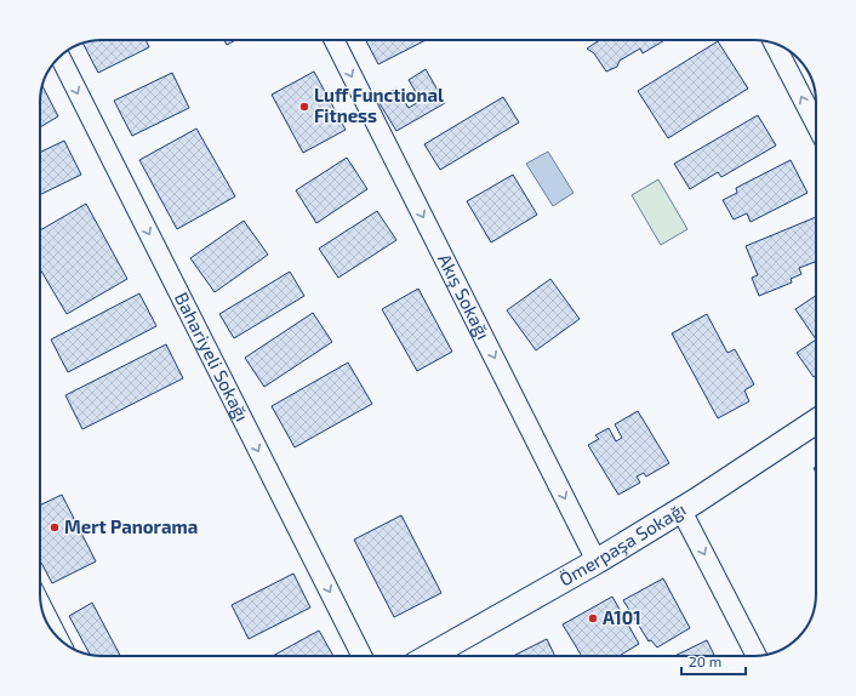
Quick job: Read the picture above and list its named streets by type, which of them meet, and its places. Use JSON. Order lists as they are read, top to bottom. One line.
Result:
{"streets":{"street":["Akış Sokağı","Bahariyeli Sokağı","Ömerpaşa Sokağı"]},"crossings":[["Akış Sokağı","Ömerpaşa Sokağı"]],"one_way":["Akış Sokağı","Bahariyeli Sokağı"],"places":["Luff Functional Fitness","Mert Panorama","A101"],"scale_bar":"20 m"}
